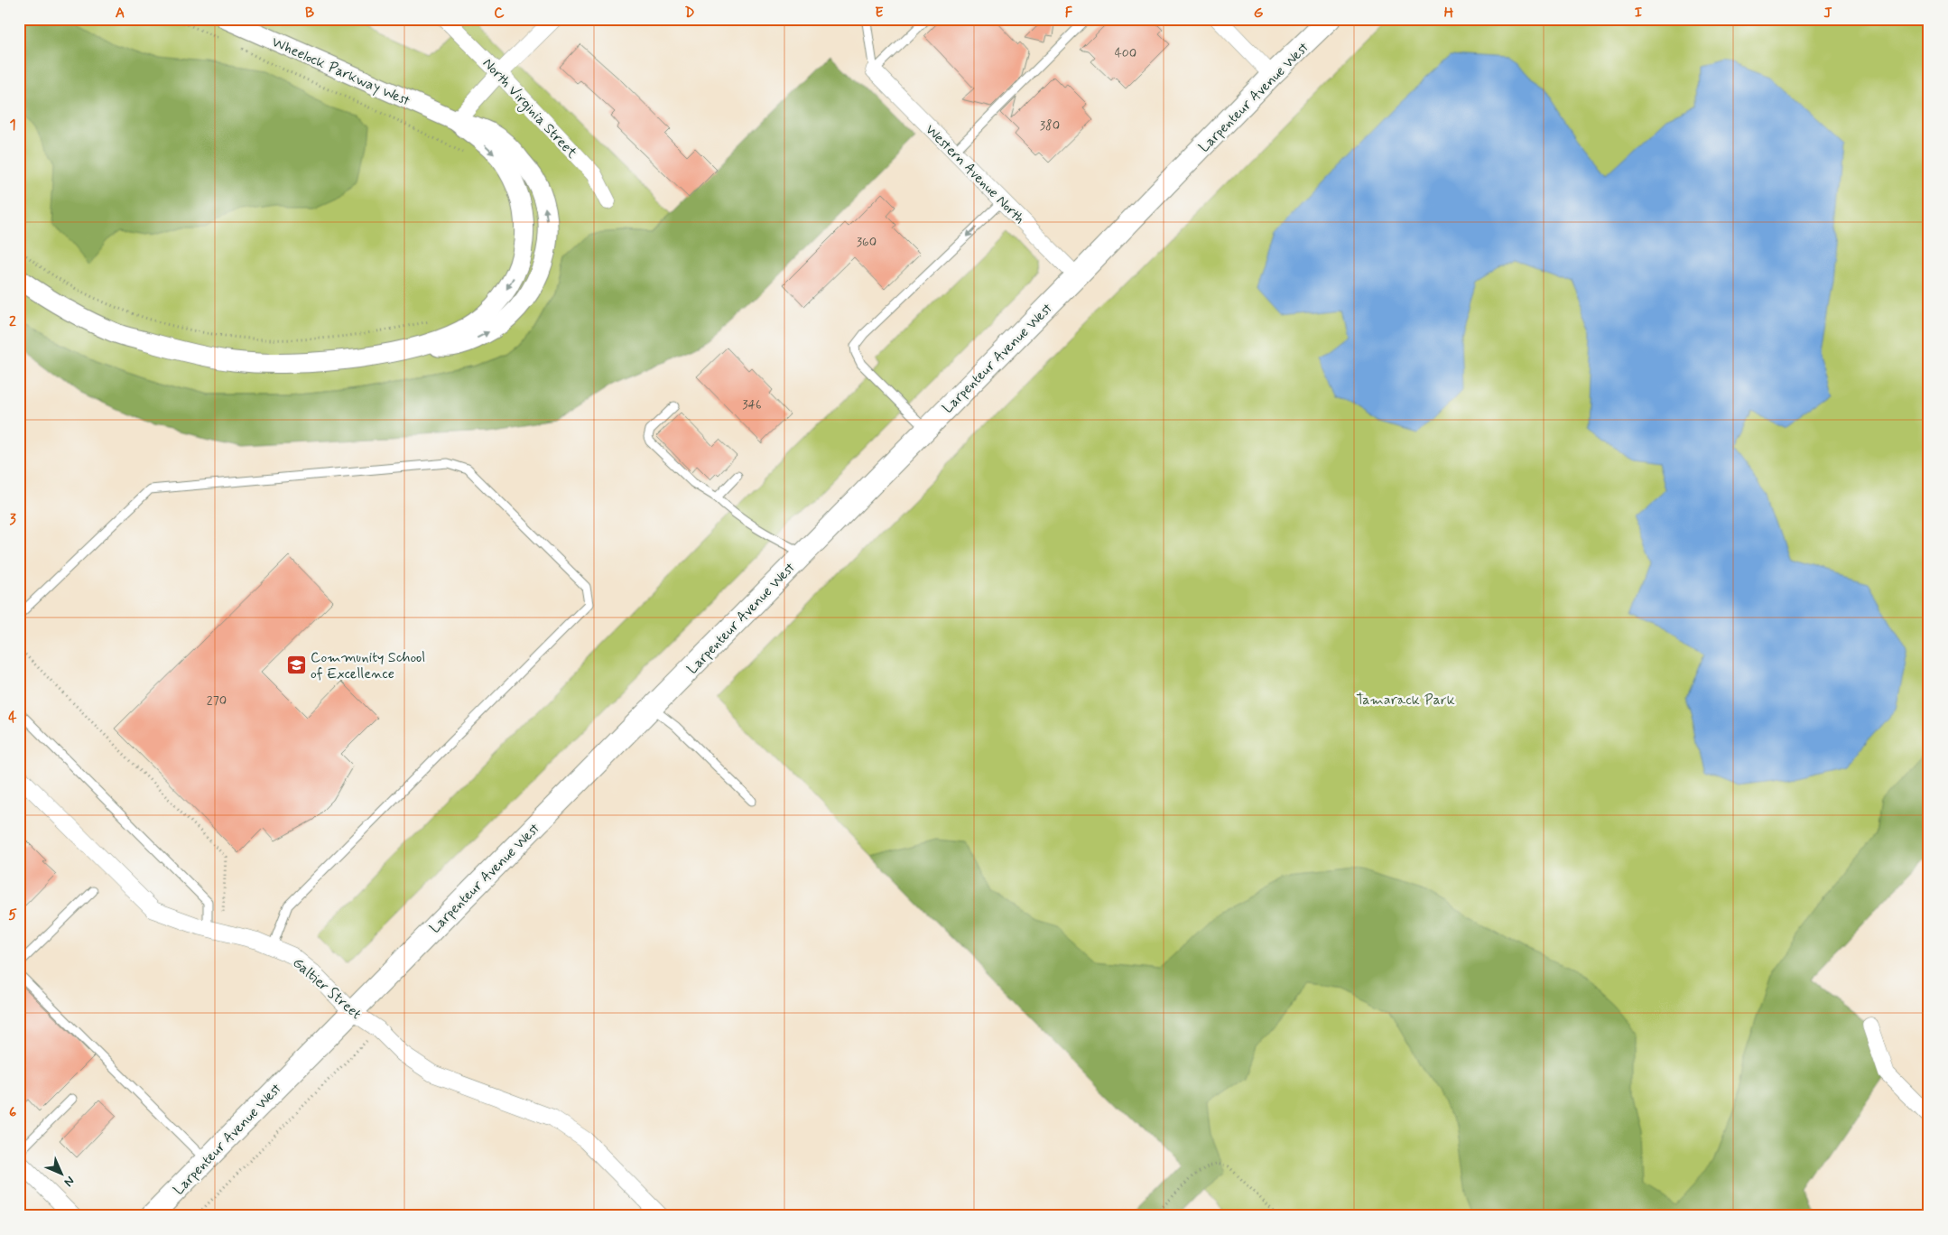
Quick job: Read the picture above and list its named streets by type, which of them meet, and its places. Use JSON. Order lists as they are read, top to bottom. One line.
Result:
{"streets":{"main road":["Larpenteur Avenue West"],"street":["Wheelock Parkway West","North Virginia Street","Western Avenue North","Galtier Street"]},"crossings":[["Larpenteur Avenue West","Western Avenue North"],["Larpenteur Avenue West","Galtier Street"]],"parks":["Tamarack Park"],"places":{"school or university":["Community School of Excellence"]},"house_numbers":["400","380","360","346","270"],"north":"bottom right","grid":{"columns":["A","B","C","D","E","F","G","H","I","J"],"rows":["1","2","3","4","5","6"]}}
